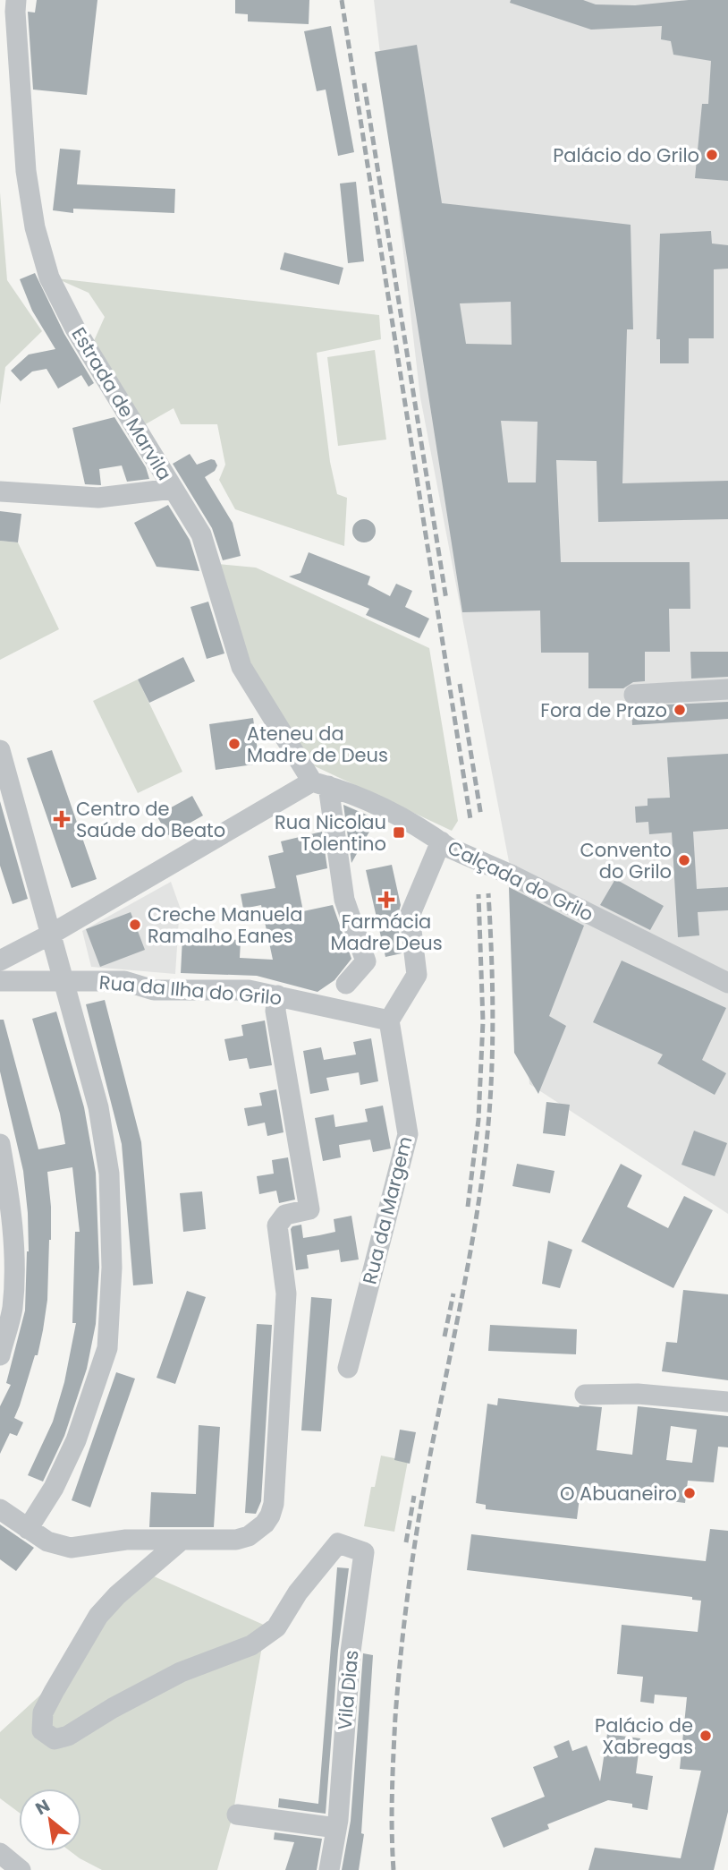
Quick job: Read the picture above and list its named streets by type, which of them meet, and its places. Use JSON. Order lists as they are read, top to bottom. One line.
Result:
{"streets":{"street":["Estrada de Marvila","Calçada do Grilo","Rua da Ilha do Grilo","Rua da Margem","Vila Dias"]},"crossings":[["Estrada de Marvila","Calçada do Grilo"],["Rua da Ilha do Grilo","Rua da Margem"]],"places":{"other":["Palácio do Grilo","Fora de Prazo","Ateneu da Madre de Deus","Convento do Grilo","Creche Manuela Ramalho Eanes","O Abuaneiro","Palácio de Xabregas"],"health":["Centro de Saúde do Beato","Farmácia Madre Deus"],"transit":["Rua Nicolau Tolentino"]},"north":"top left"}
